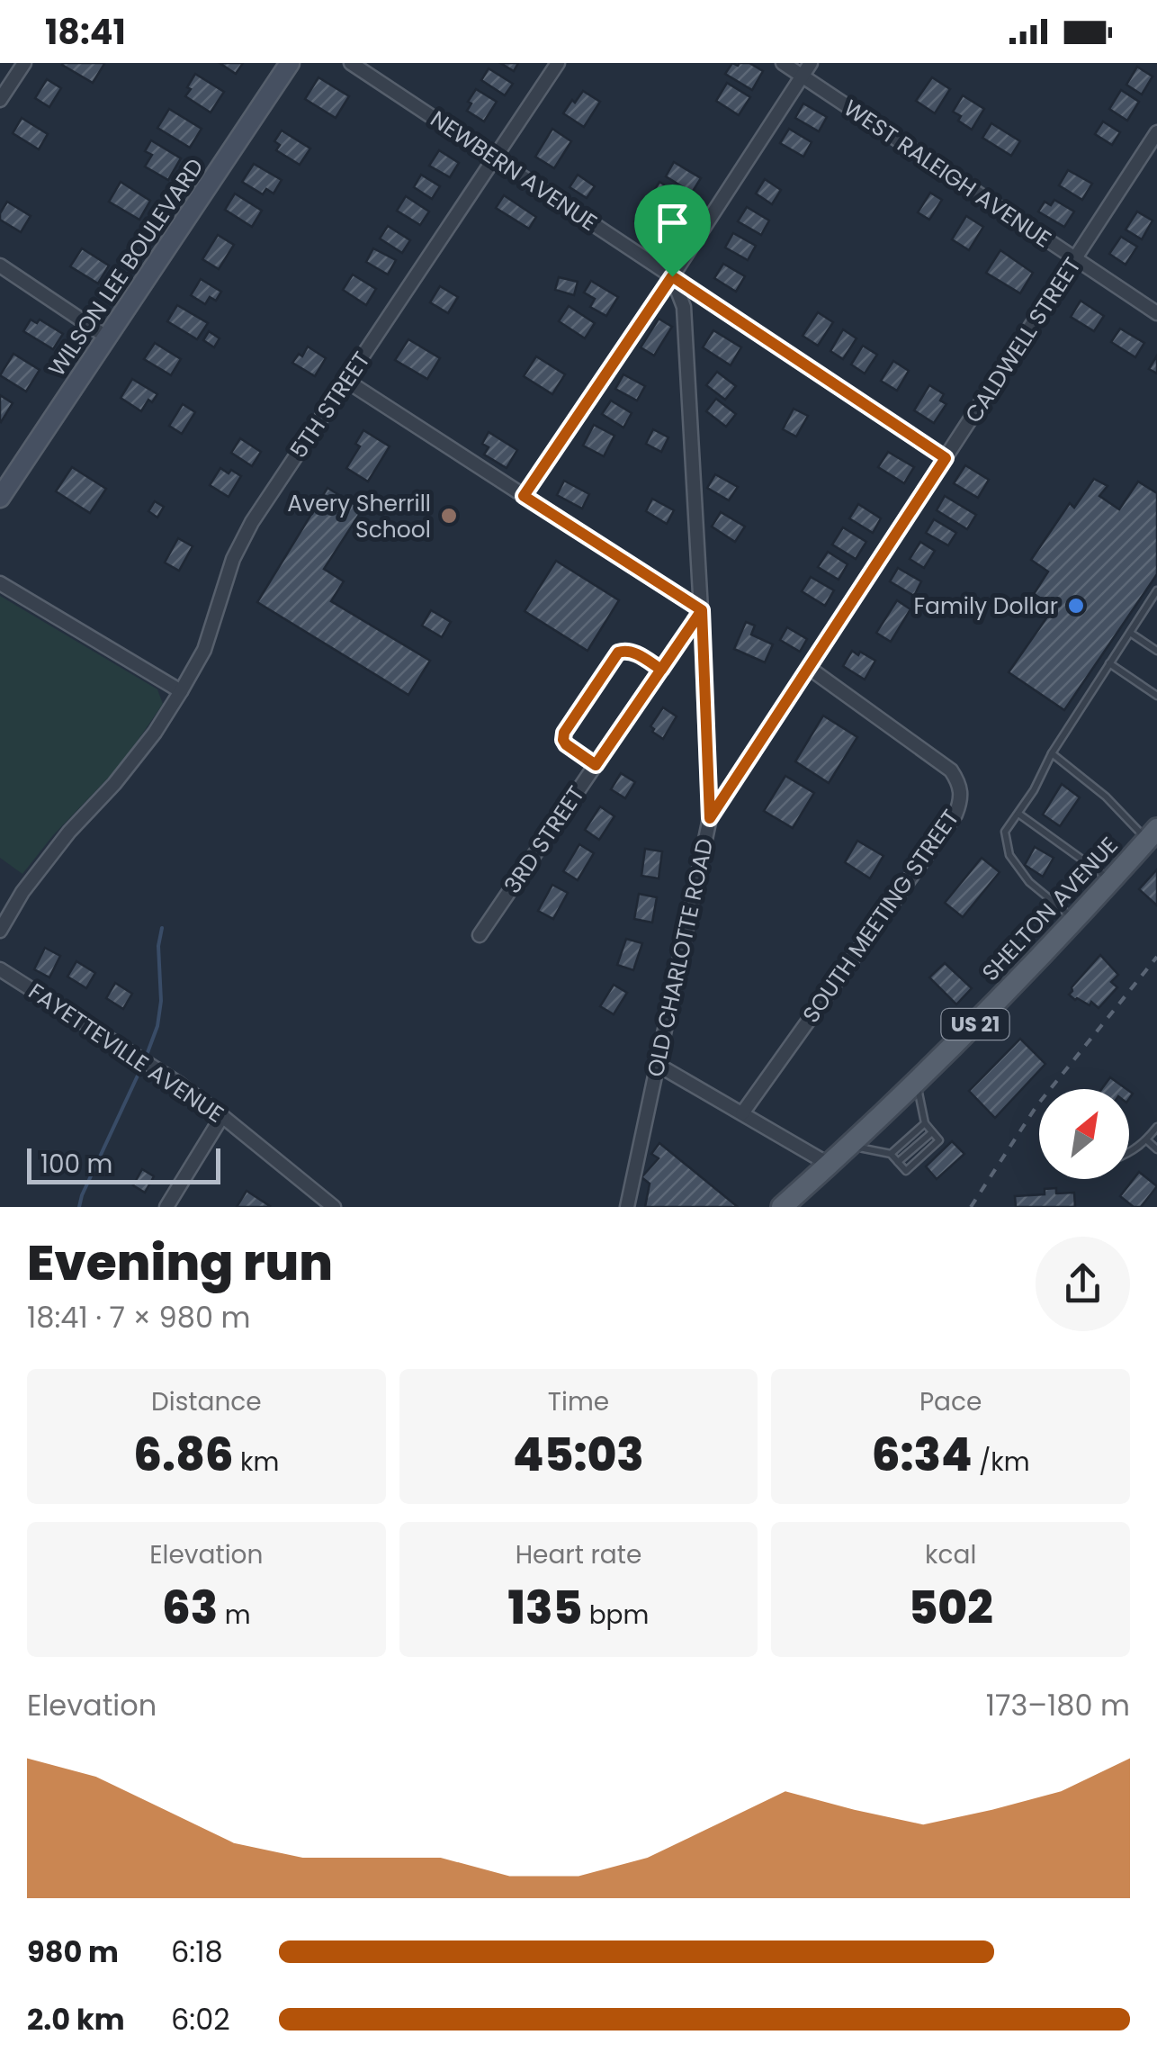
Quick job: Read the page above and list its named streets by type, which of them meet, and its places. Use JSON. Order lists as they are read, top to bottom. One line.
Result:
{"streets":{"main road":["SHELTON AVENUE","US 21"],"street":["NEWBERN AVENUE","WEST RALEIGH AVENUE","WILSON LEE BOULEVARD","CALDWELL STREET","5TH STREET","3RD STREET","SOUTH MEETING STREET","OLD CHARLOTTE ROAD","FAYETTEVILLE AVENUE"]},"crossings":[["NEWBERN AVENUE","CALDWELL STREET"],["NEWBERN AVENUE","5TH STREET"],["NEWBERN AVENUE","OLD CHARLOTTE ROAD"],["WEST RALEIGH AVENUE","CALDWELL STREET"],["CALDWELL STREET","SOUTH MEETING STREET"],["CALDWELL STREET","OLD CHARLOTTE ROAD"],["3RD STREET","OLD CHARLOTTE ROAD"]],"places":["Avery Sherrill School","Family Dollar"],"scale_bar":"100 m","north":"top right","page":{"status":"18:41","scale":"100 m","heading":["Evening run","18:41 · 7 × 980 m"],"stats":[["Distance","6.86 km"],["Time","45:03"],["Pace","6:34 /km"],["Elevation","63 m"],["Heart rate","135 bpm"],["kcal","502"]],"chart":["Elevation","173–180 m"],"list":[{"name":"980 m","note":"6:18"},{"name":"2.0 km","note":"6:02"}]}}
